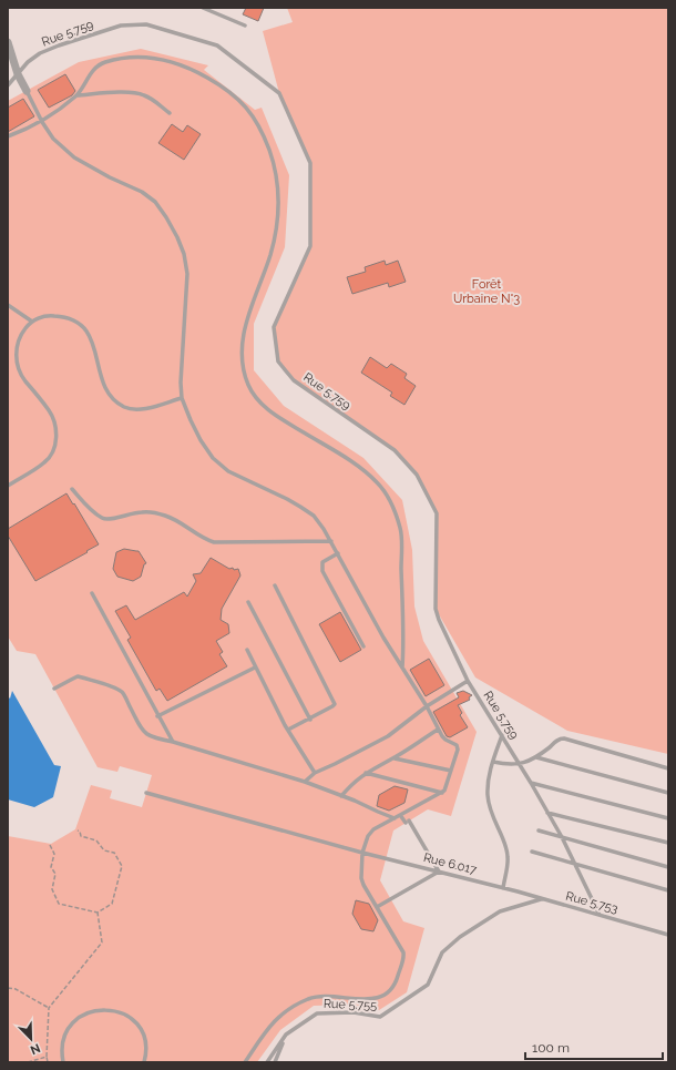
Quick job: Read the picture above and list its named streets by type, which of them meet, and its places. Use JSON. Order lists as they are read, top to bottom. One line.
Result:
{"streets":{"lane":["Rue 5.759","Rue 6.017","Rue 5.753","Rue 5.755"]},"crossings":[["Rue 5.759","Rue 5.753"],["Rue 6.017","Rue 5.753"],["Rue 5.753","Rue 5.755"]],"parks":["Forêt Urbaine N°3"],"scale_bar":"100 m","north":"bottom right"}
